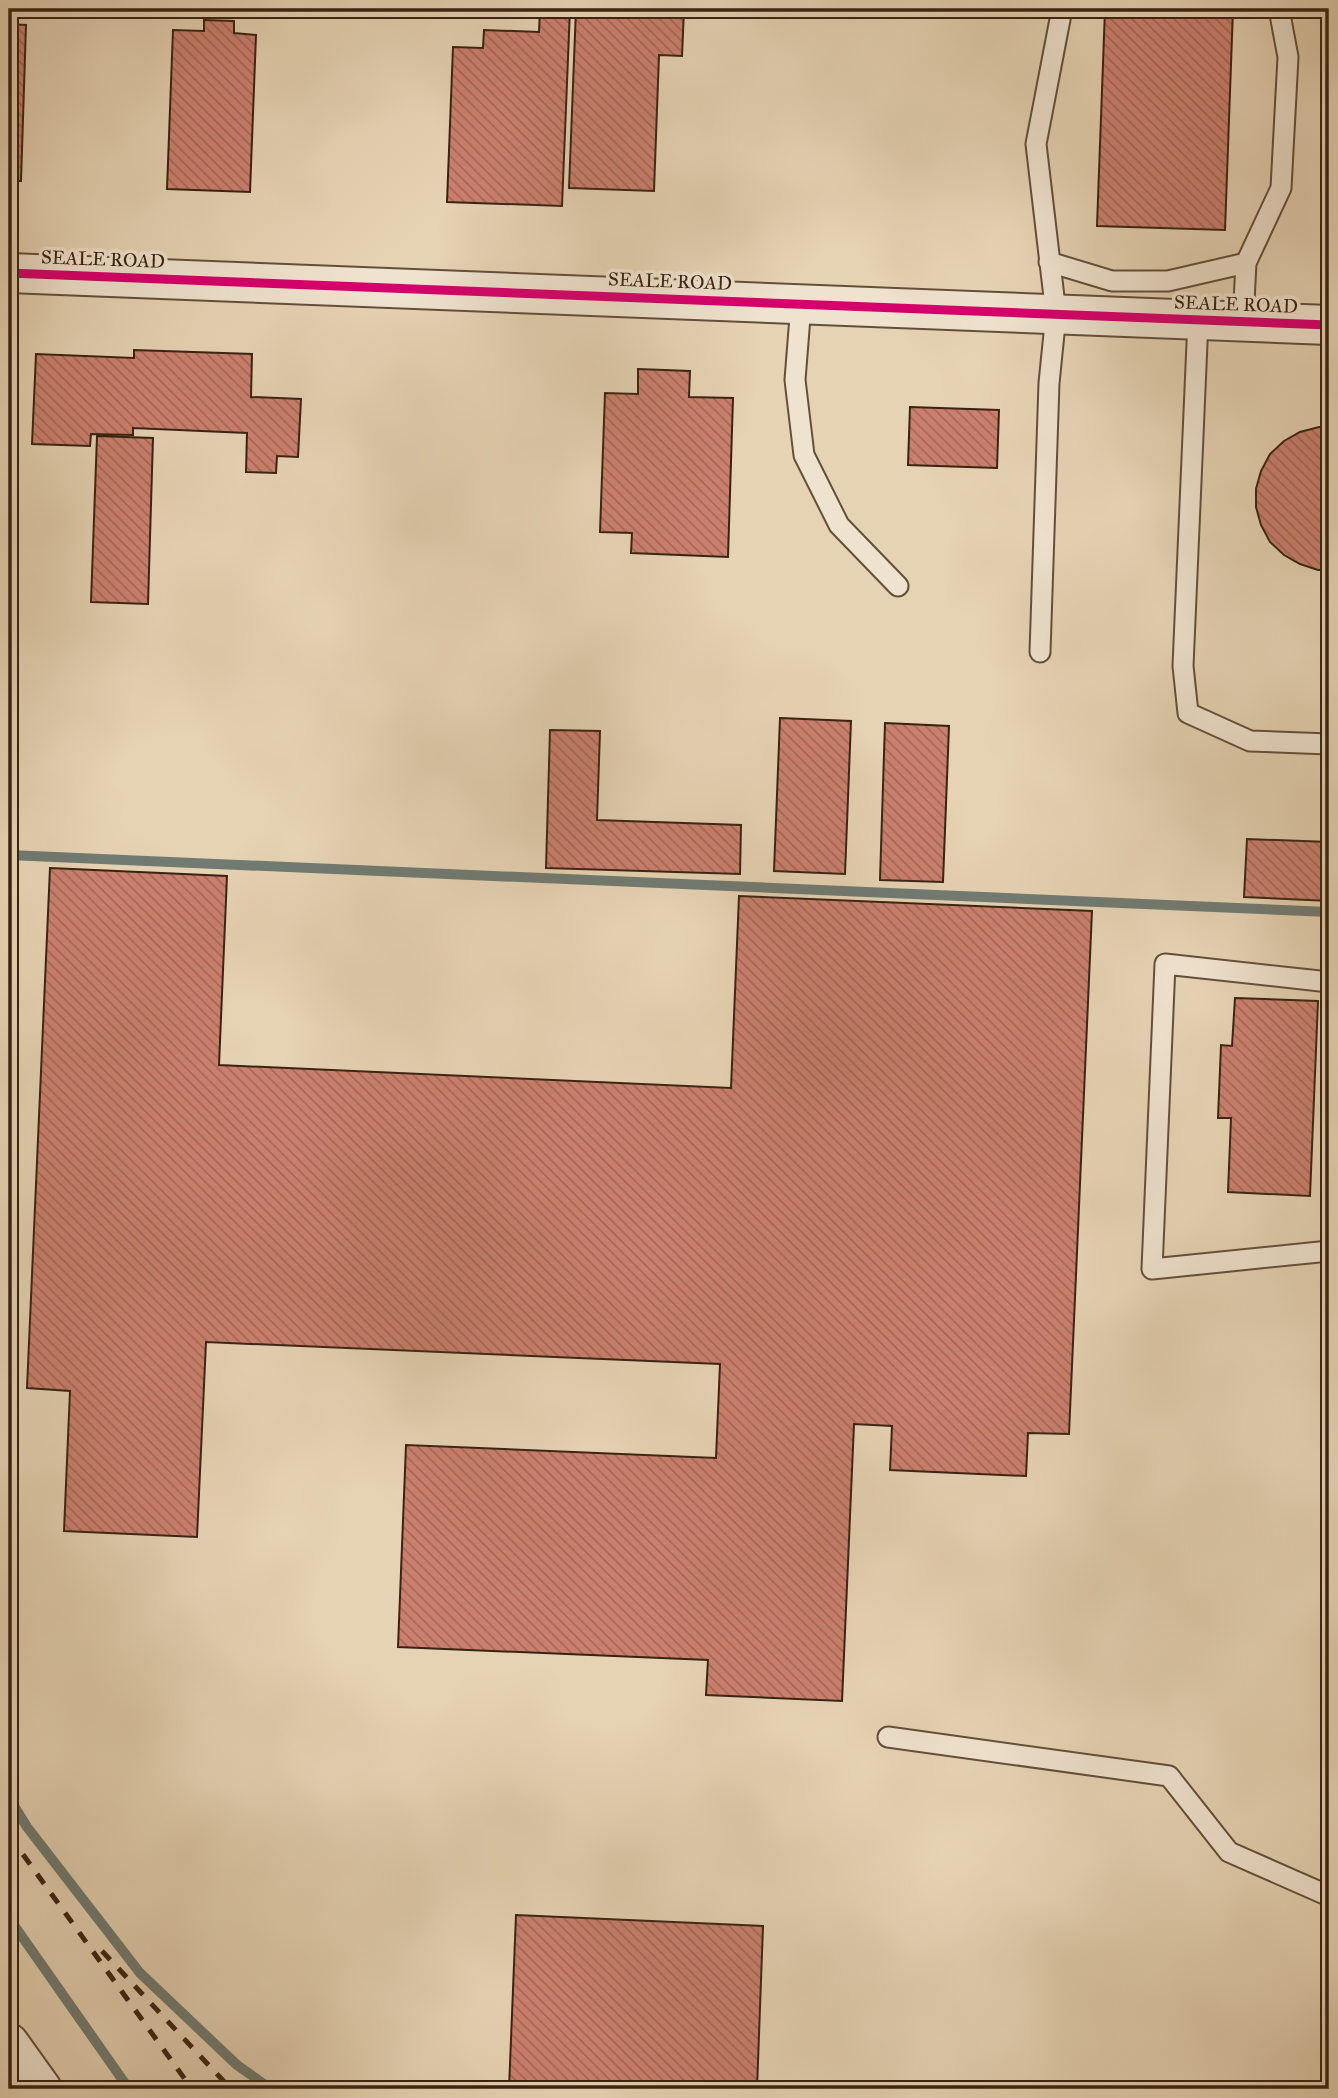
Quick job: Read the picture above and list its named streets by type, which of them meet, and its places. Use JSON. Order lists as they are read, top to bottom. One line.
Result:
{"streets":{"street":["SEALE ROAD"]}}
